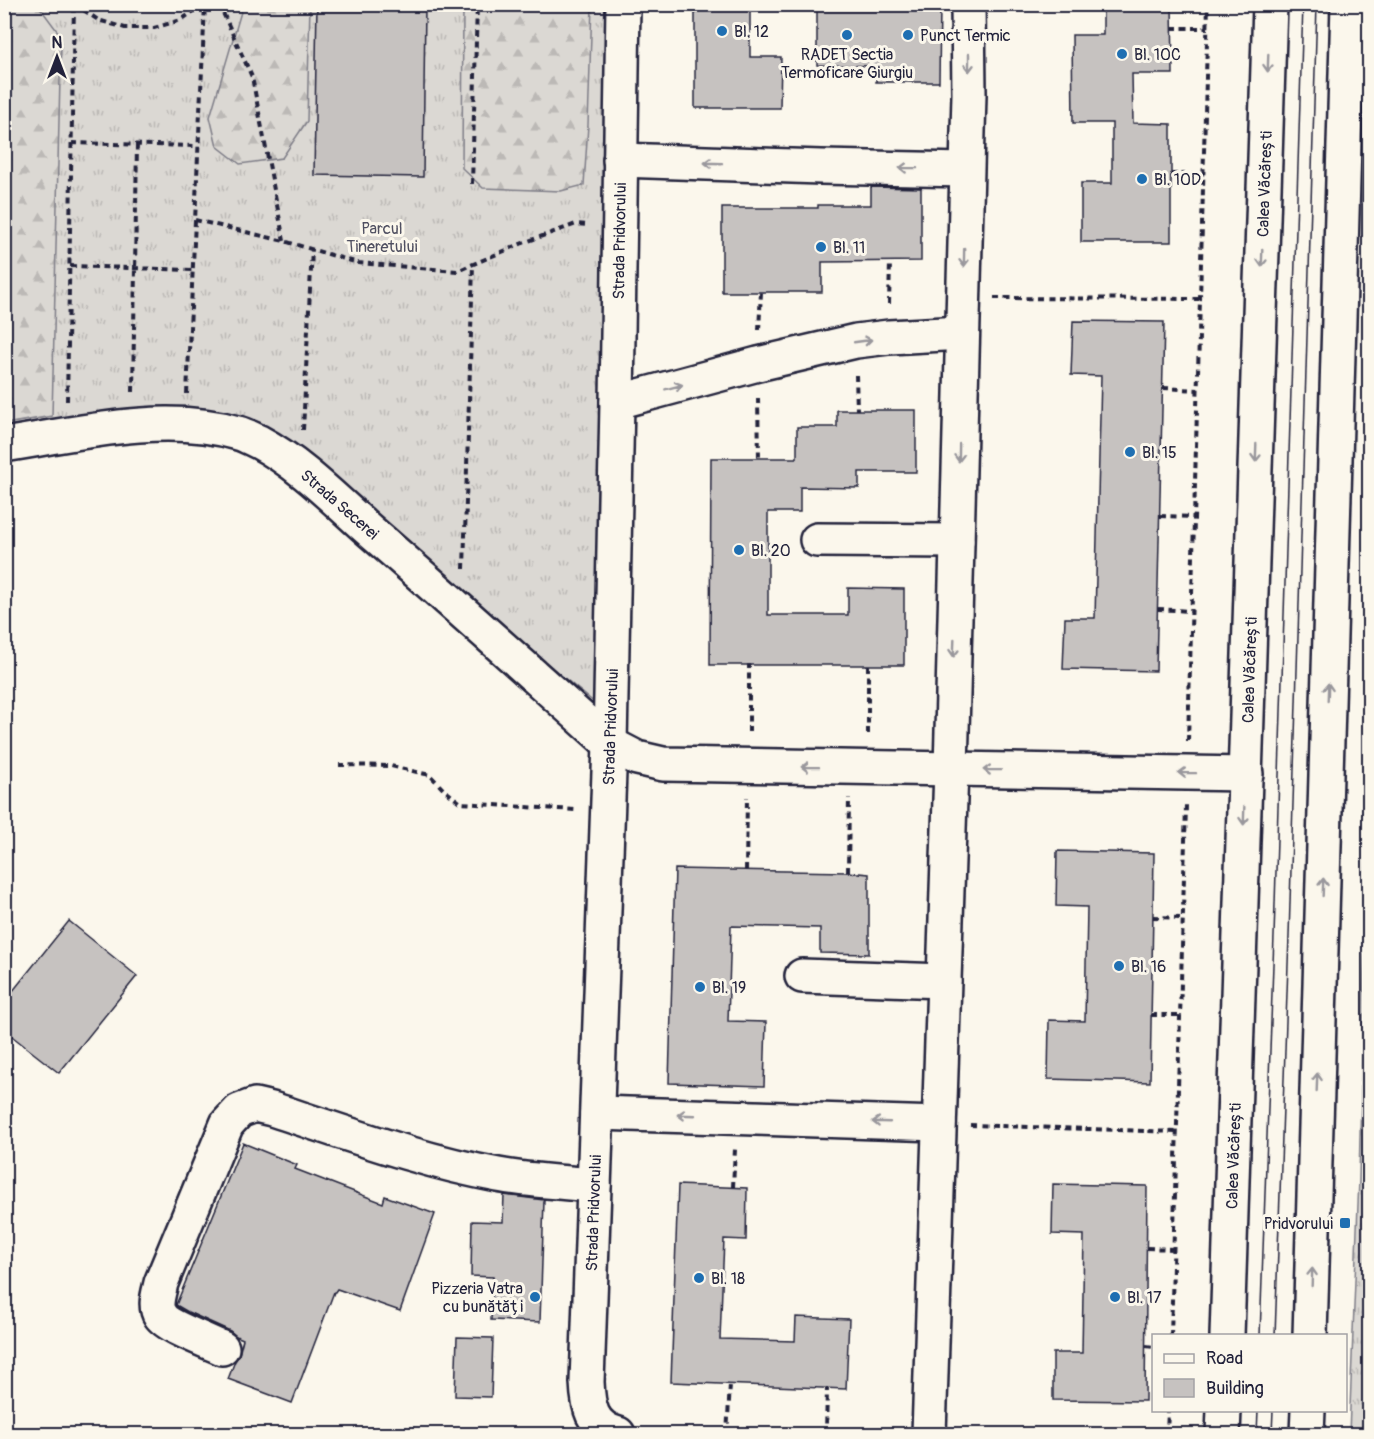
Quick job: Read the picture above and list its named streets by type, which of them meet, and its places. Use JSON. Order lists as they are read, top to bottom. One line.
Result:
{"streets":{"street":["Calea Văcărești","Strada Pridvorului","Strada Secerei"]},"crossings":[["Calea Văcărești","Strada Secerei"],["Strada Pridvorului","Strada Secerei"]],"parks":["Parcul Tineretului"],"places":{"other":["Bl. 12","RADET Sectia Termoficare Giurgiu","Punct Termic","Bl. 10C","Bl. 10D","Bl. 11","Bl. 15","Bl. 20","Bl. 16","Bl. 19","Bl. 18","Pizzeria Vatra cu bunătăți","Bl. 17"],"transit":["Pridvorului"]},"legend":["Road","Building"],"north":"top"}
